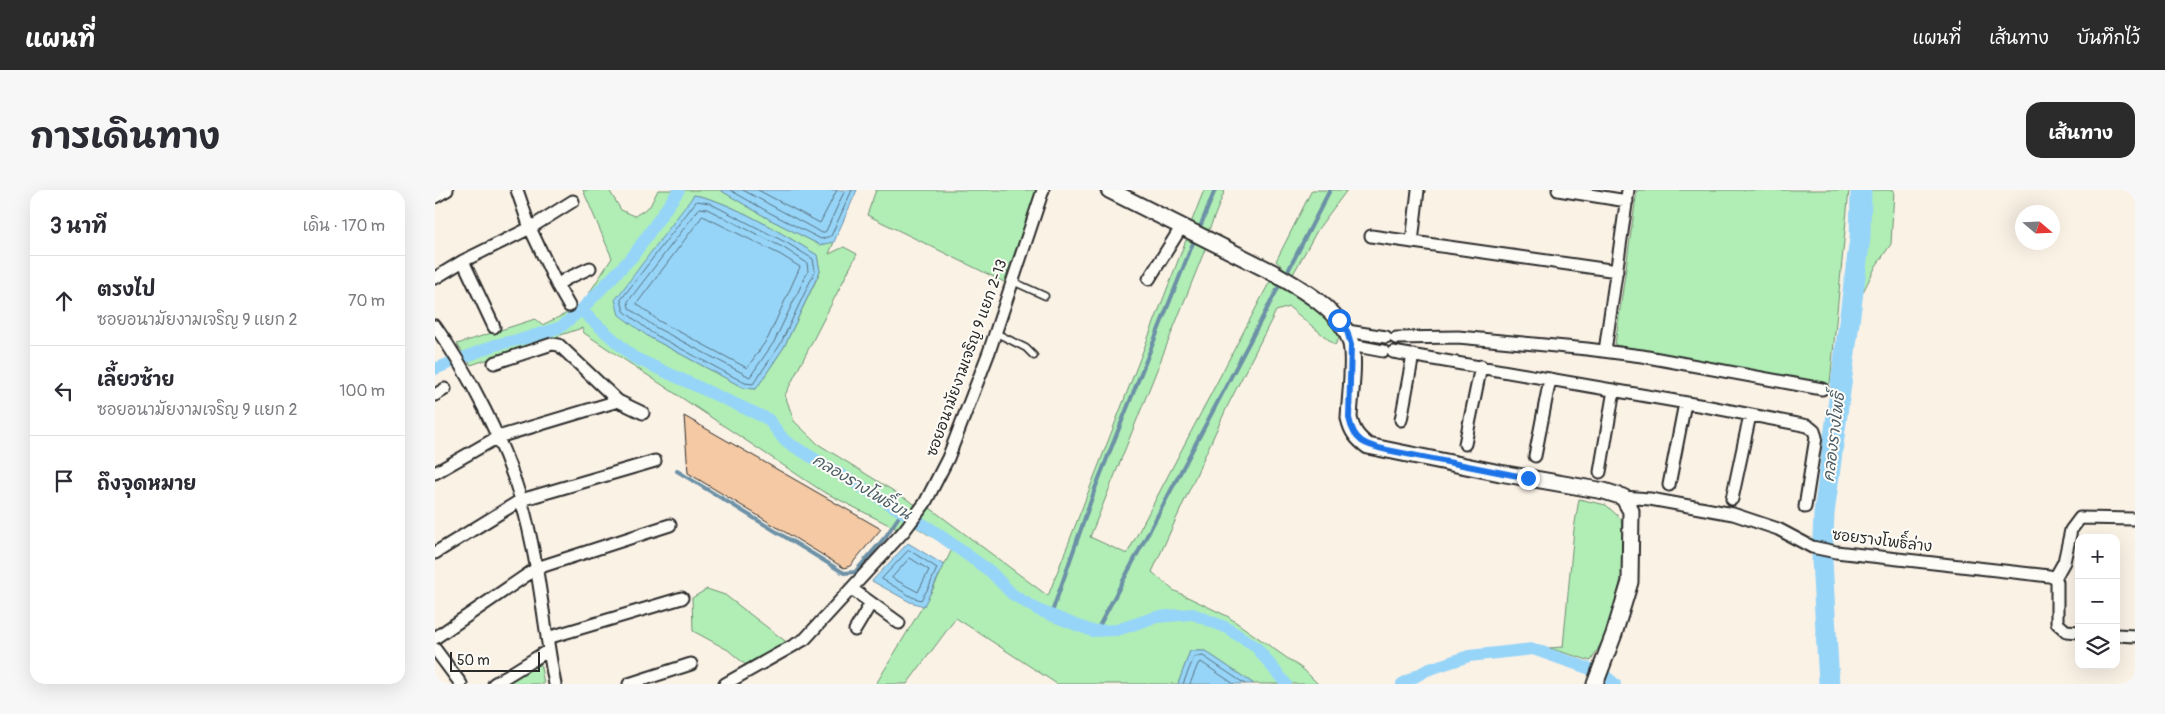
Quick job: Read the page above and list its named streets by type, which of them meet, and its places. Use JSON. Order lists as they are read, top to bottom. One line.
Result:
{"streets":{"street":["ซอยอนามัยงามเจริญ 9 แยก 2-13","ซอยรางโพธิ์ล่าง"]},"water":["คลองรางโพธิ์","คลองรางโพธิ์บน"],"scale_bar":"50 m","north":"right","page":{"header":"แผนที่","nav":["แผนที่","เส้นทาง","บันทึกไว้"],"title":"การเดินทาง","buttons":"เส้นทาง","heading":["3 นาที","เดิน · 170 m"],"list":[["ตรงไป","ซอยอนามัยงามเจริญ 9 แยก 2","70 m"],["เลี้ยวซ้าย","ซอยอนามัยงามเจริญ 9 แยก 2","100 m"],"ถึงจุดหมาย"],"map_buttons":["+","−"],"scale":"50 m"}}
